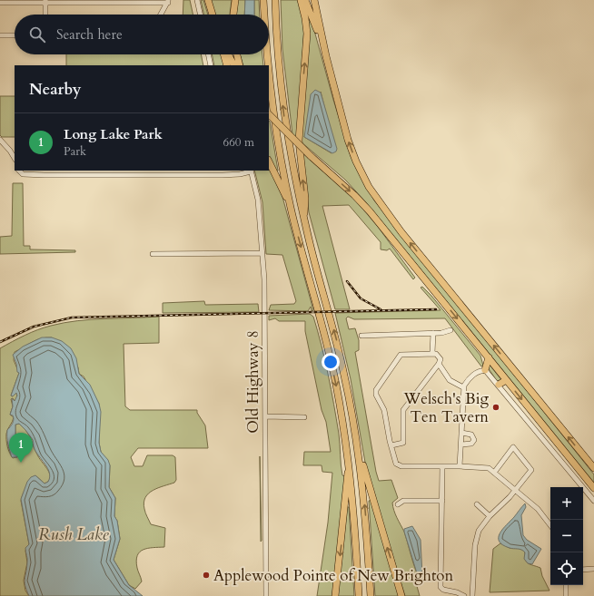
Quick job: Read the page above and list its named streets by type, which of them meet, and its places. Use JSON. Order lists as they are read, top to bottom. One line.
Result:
{"streets":{"street":["Old Highway 8"]},"water":["Rush Lake"],"places":["Welsch's Big Ten Tavern","Applewood Pointe of New Brighton"],"page":{"search":"Search here","heading":"Nearby","list":[{"mark":"1","name":"Long Lake Park","note":"Park","value":"660 m"}],"pins":"1","map_buttons":["+","−"]}}
